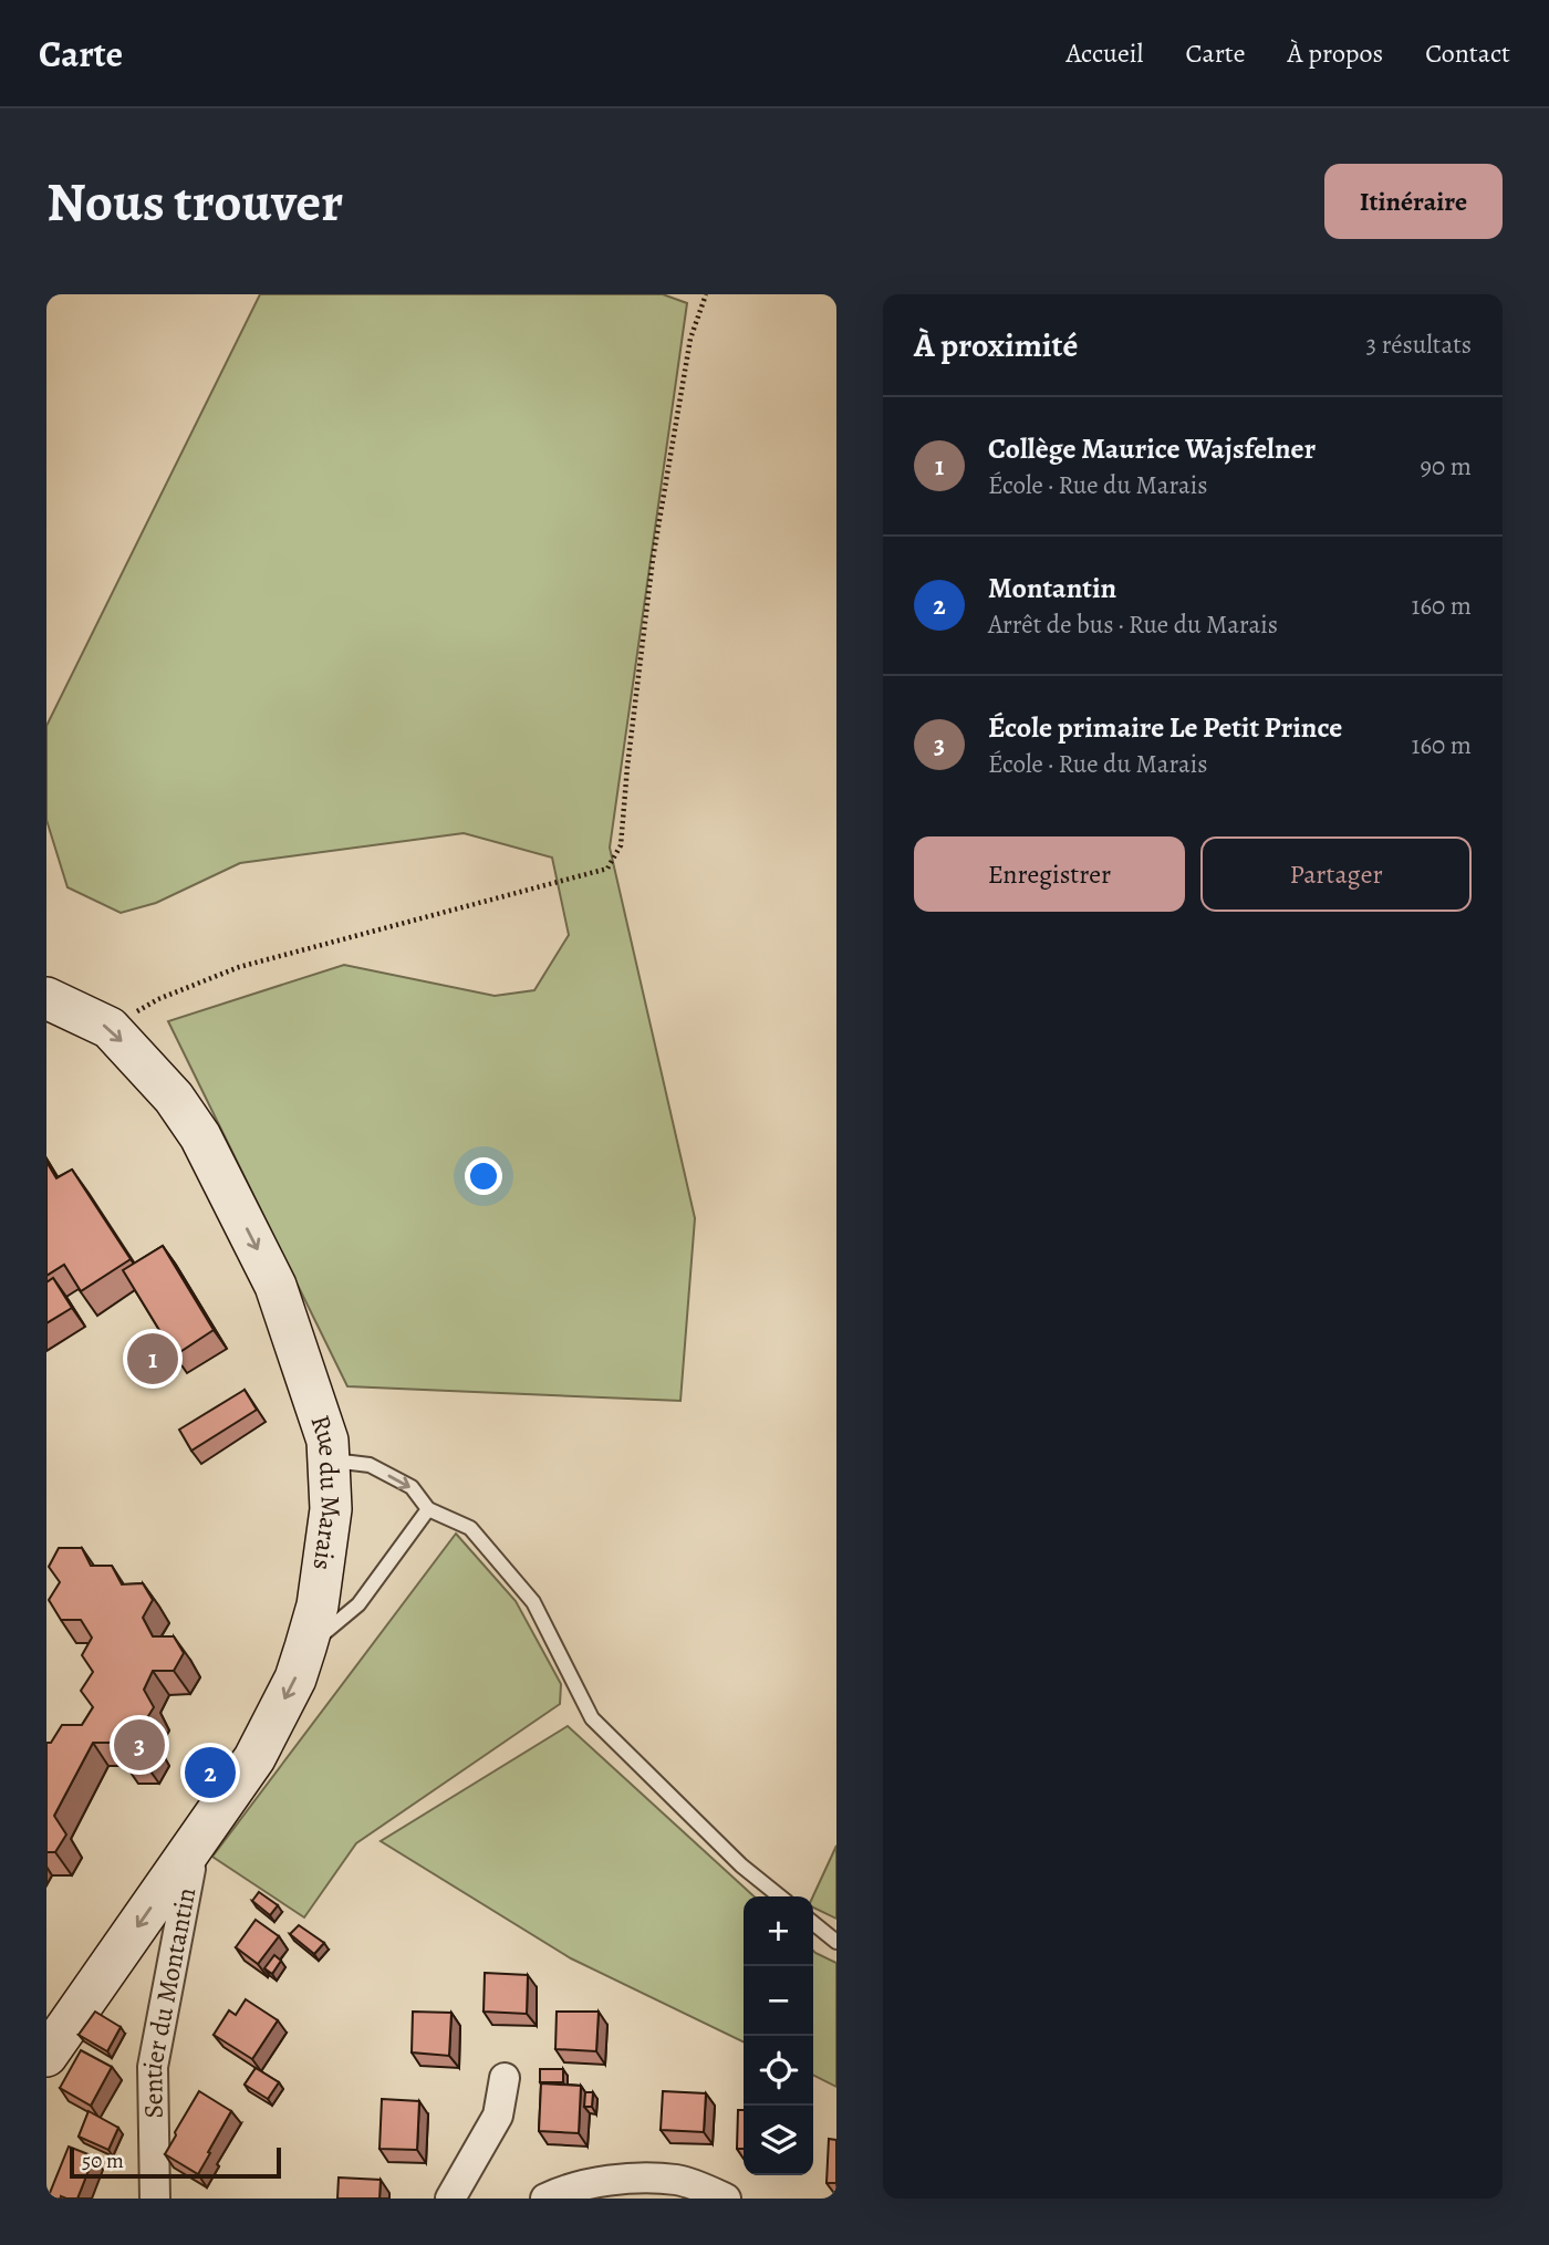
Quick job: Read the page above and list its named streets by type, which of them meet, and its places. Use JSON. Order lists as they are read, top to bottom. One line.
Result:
{"streets":{"street":["Rue du Marais","Sentier du Montantin"]},"crossings":[["Rue du Marais","Sentier du Montantin"]],"one_way":["Rue du Marais"],"scale_bar":"50 m","page":{"header":"Carte","nav":["Accueil","Carte","À propos","Contact"],"buttons":["Itinéraire",["Enregistrer","Partager"]],"title":"Nous trouver","heading":["À proximité","3 résultats"],"list":[{"mark":"1","name":"Collège Maurice Wajsfelner","note":"École · Rue du Marais","value":"90 m"},{"mark":"2","name":"Montantin","note":"Arrêt de bus · Rue du Marais","value":"160 m"},{"mark":"3","name":"École primaire Le Petit Prince","note":"École · Rue du Marais","value":"160 m"}],"pins":["1","3","2"],"map_buttons":["+","−"],"scale":"50 m"}}
